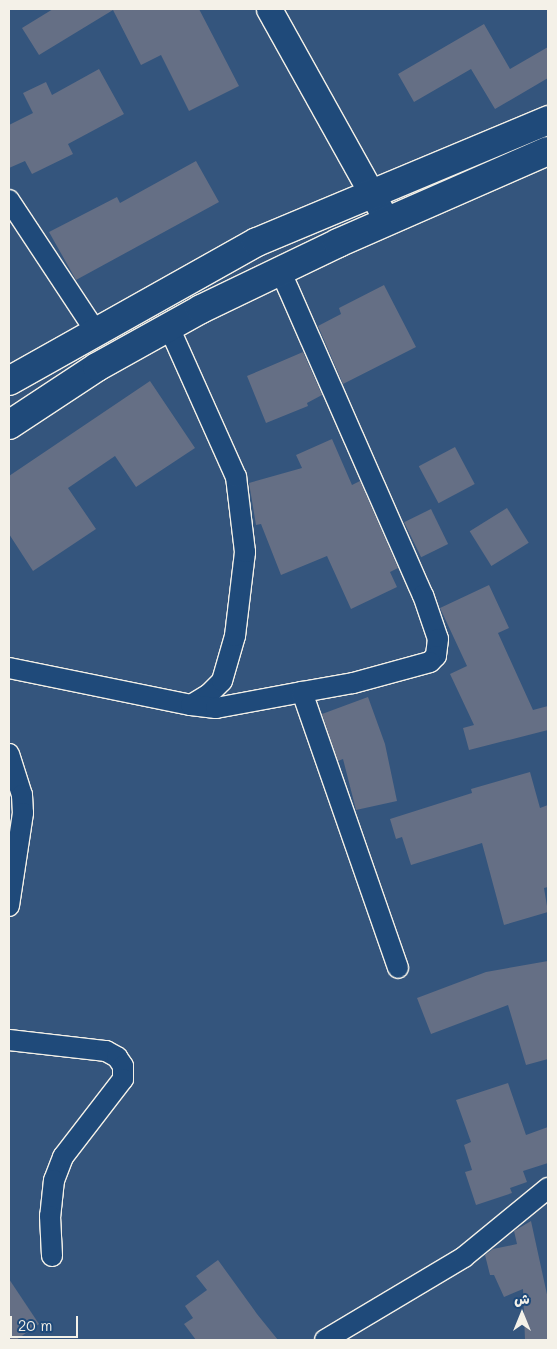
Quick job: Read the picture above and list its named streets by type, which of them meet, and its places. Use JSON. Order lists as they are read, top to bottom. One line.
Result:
{"scale_bar":"20 m","north":"top"}
